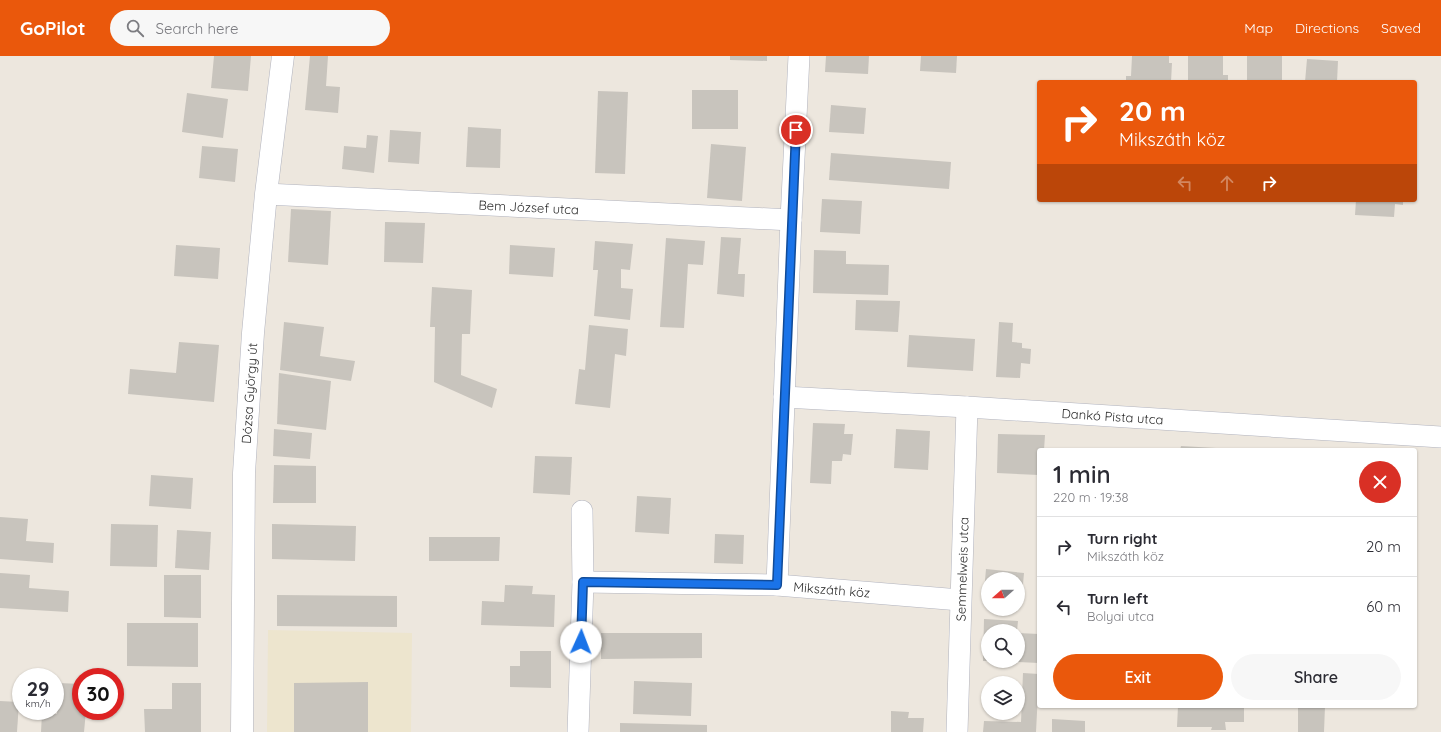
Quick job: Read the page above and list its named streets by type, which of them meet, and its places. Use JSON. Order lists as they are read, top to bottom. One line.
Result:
{"streets":{"main road":["Dózsa György út"],"street":["Bem József utca","Dankó Pista utca","Semmelweis utca","Mikszáth köz"]},"crossings":[["Bem József utca","Dózsa György út"],["Dankó Pista utca","Semmelweis utca"],["Semmelweis utca","Mikszáth köz"]],"north":"left","page":{"header":"GoPilot","search":"Search here","nav":["Map","Directions","Saved"],"turn":["20 m","Mikszáth köz"],"heading":["1 min","220 m · 19:38"],"list":[{"name":"Turn right","note":"Mikszáth köz","value":"20 m"},{"name":"Turn left","note":"Bolyai utca","value":"60 m"}],"buttons":["Exit","Share"],"speed":"29 km/h","limit":"30"}}
